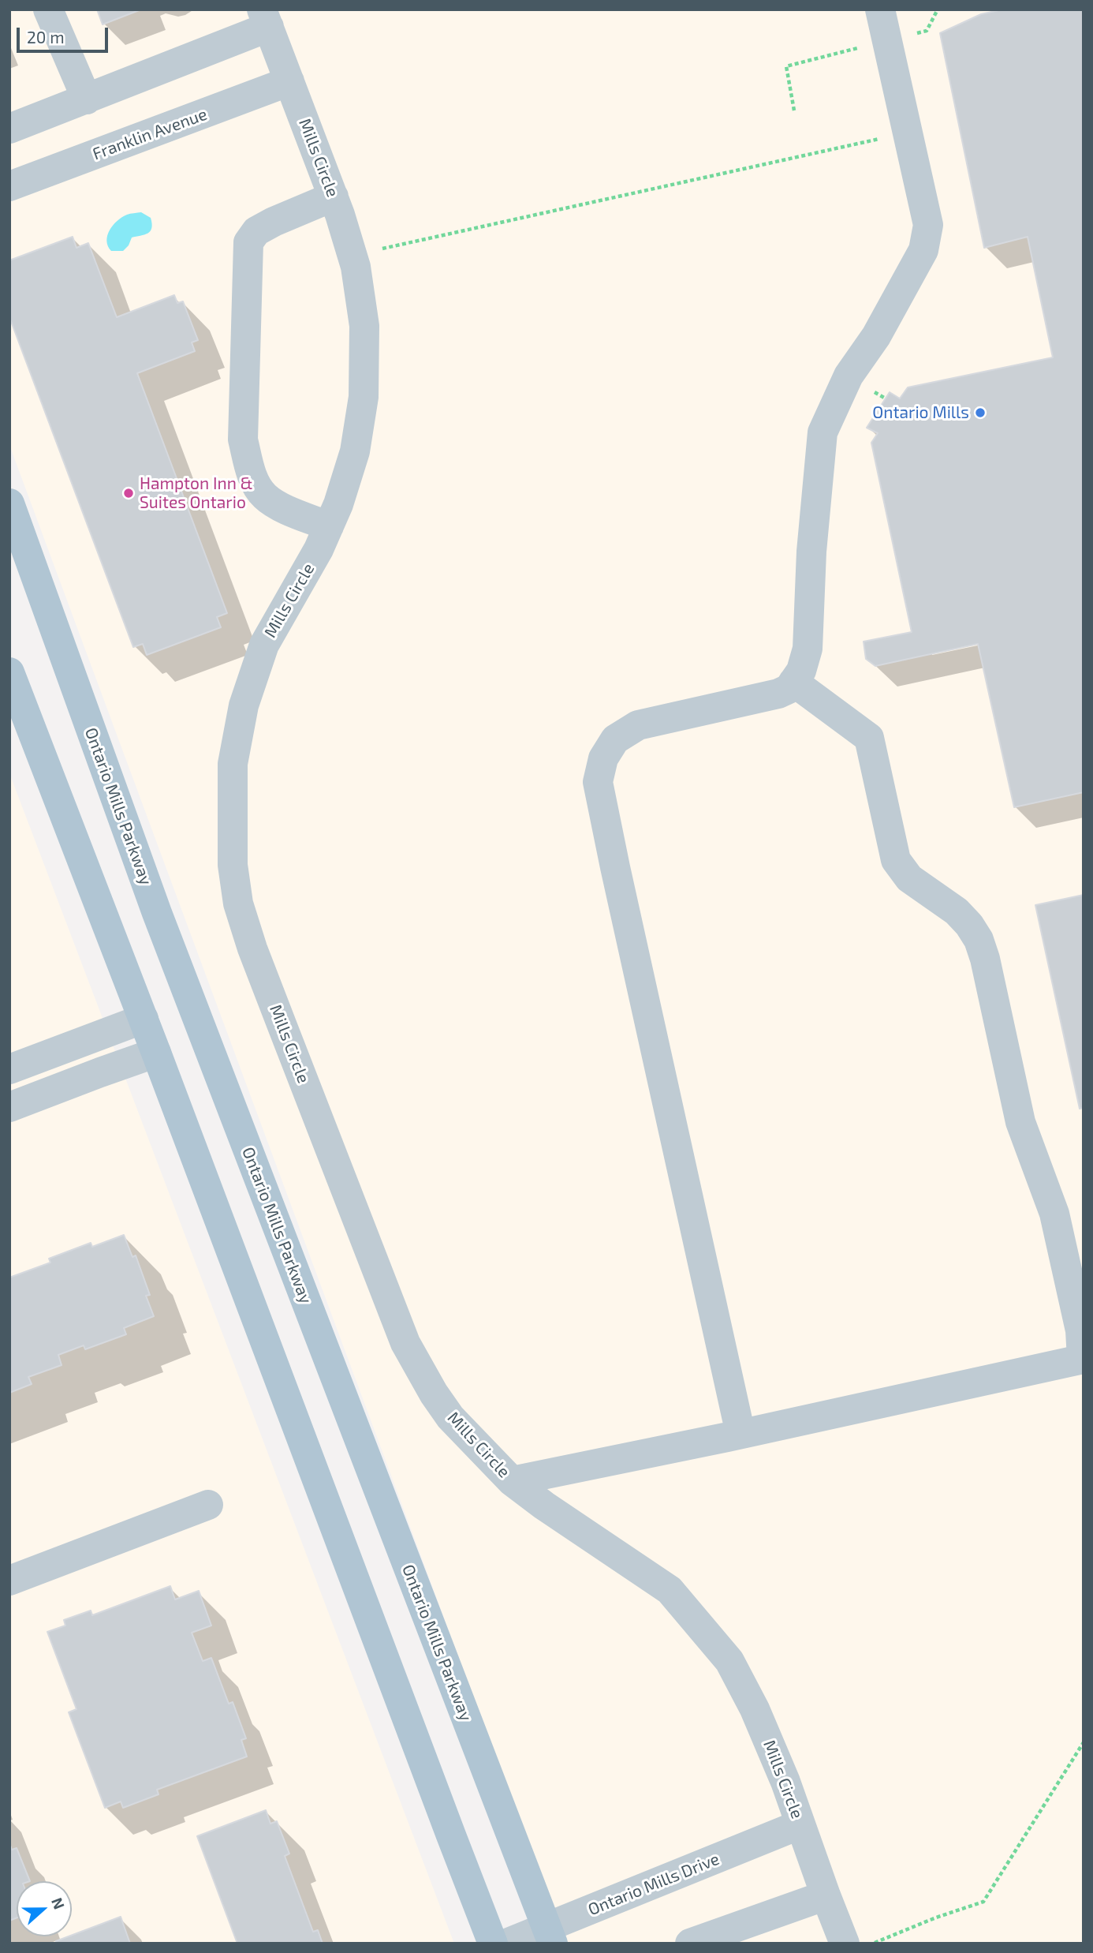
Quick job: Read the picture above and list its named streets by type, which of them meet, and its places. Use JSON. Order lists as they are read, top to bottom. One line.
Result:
{"streets":{"main road":["Ontario Mills Parkway"],"street":["Franklin Avenue","Mills Circle","Ontario Mills Drive"]},"crossings":[["Franklin Avenue","Mills Circle"],["Mills Circle","Ontario Mills Drive"],["Ontario Mills Parkway","Ontario Mills Drive"]],"places":["Ontario Mills","Hampton Inn & Suites Ontario"],"scale_bar":"20 m","north":"right"}
